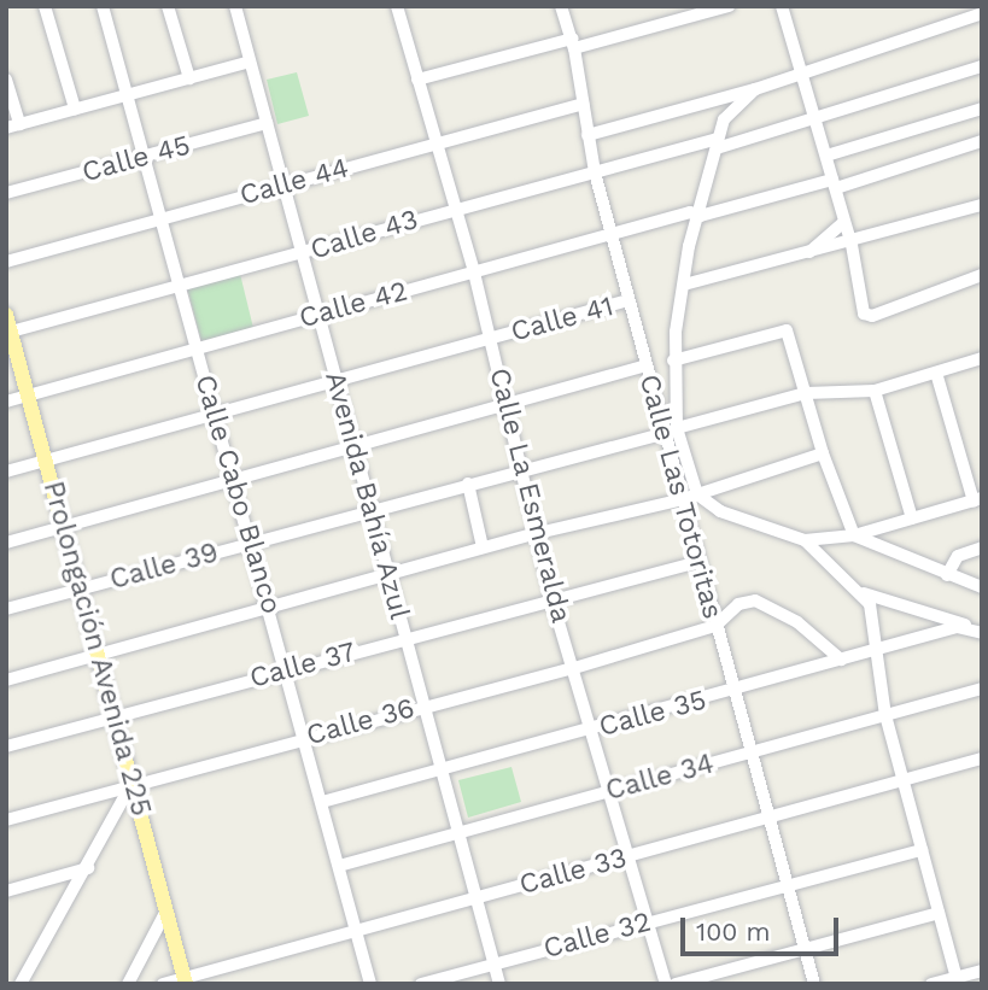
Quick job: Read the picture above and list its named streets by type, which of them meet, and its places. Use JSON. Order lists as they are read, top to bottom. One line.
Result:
{"streets":{"main road":["Prolongación Avenida 225"],"street":["Calle 45","Calle 44","Calle 43","Calle 42","Calle 41","Calle Cabo Blanco","Avenida Bahía Azul","Calle La Esmeralda","Calle Las Totoritas","Calle 39","Calle 37","Calle 35","Calle 36","Calle 34","Calle 33","Calle 32"]},"crossings":[["Calle 45","Calle Cabo Blanco"],["Calle 45","Avenida Bahía Azul"],["Calle 44","Calle Cabo Blanco"],["Calle 44","Avenida Bahía Azul"],["Calle 44","Calle La Esmeralda"],["Calle 44","Calle Las Totoritas"],["Calle 43","Calle Cabo Blanco"],["Calle 43","Avenida Bahía Azul"],["Calle 43","Calle La Esmeralda"],["Calle 43","Calle Las Totoritas"],["Calle 43","Prolongación Avenida 225"],["Calle 42","Calle Cabo Blanco"],["Calle 42","Avenida Bahía Azul"],["Calle 42","Calle La Esmeralda"],["Calle 42","Calle Las Totoritas"],["Calle 42","Prolongación Avenida 225"],["Calle 41","Calle Cabo Blanco"],["Calle 41","Avenida Bahía Azul"],["Calle 41","Calle La Esmeralda"],["Calle 41","Calle Las Totoritas"],["Calle 41","Prolongación Avenida 225"],["Calle Cabo Blanco","Calle 39"],["Calle Cabo Blanco","Calle 37"],["Calle Cabo Blanco","Calle 35"],["Calle Cabo Blanco","Calle 36"],["Calle Cabo Blanco","Calle 34"],["Calle Cabo Blanco","Calle 33"],["Avenida Bahía Azul","Calle 39"],["Avenida Bahía Azul","Calle 37"],["Avenida Bahía Azul","Calle 35"],["Avenida Bahía Azul","Calle 36"],["Avenida Bahía Azul","Calle 34"],["Avenida Bahía Azul","Calle 33"],["Avenida Bahía Azul","Calle 32"],["Calle La Esmeralda","Calle 39"],["Calle La Esmeralda","Calle 37"],["Calle La Esmeralda","Calle 35"],["Calle La Esmeralda","Calle 36"],["Calle La Esmeralda","Calle 34"],["Calle La Esmeralda","Calle 33"],["Calle La Esmeralda","Calle 32"],["Calle Las Totoritas","Calle 39"],["Calle Las Totoritas","Calle 37"],["Calle Las Totoritas","Calle 35"],["Calle Las Totoritas","Calle 36"],["Calle Las Totoritas","Calle 34"],["Calle Las Totoritas","Calle 33"],["Calle Las Totoritas","Calle 32"],["Calle 39","Prolongación Avenida 225"],["Prolongación Avenida 225","Calle 37"],["Prolongación Avenida 225","Calle 36"],["Prolongación Avenida 225","Calle 33"],["Calle 35","Calle 36"]],"scale_bar":"100 m"}
